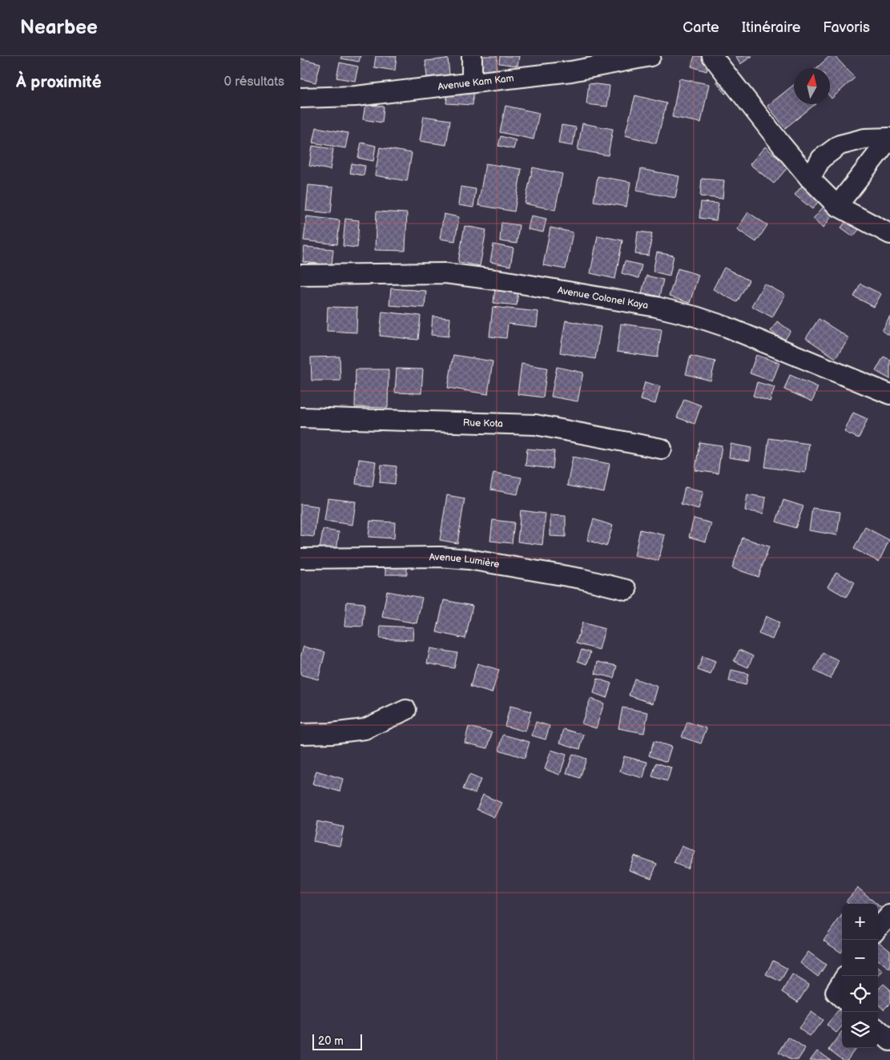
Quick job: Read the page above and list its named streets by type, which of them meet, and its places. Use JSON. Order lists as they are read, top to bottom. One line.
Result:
{"streets":{"street":["Avenue Kam Kam","Avenue Colonel Kaya","Rue Kota","Avenue Lumière"]},"scale_bar":"20 m","north":"top","page":{"header":"Nearbee","nav":["Carte","Itinéraire","Favoris"],"heading":["À proximité","0 résultats"],"map_buttons":["+","−"],"scale":"20 m"}}
